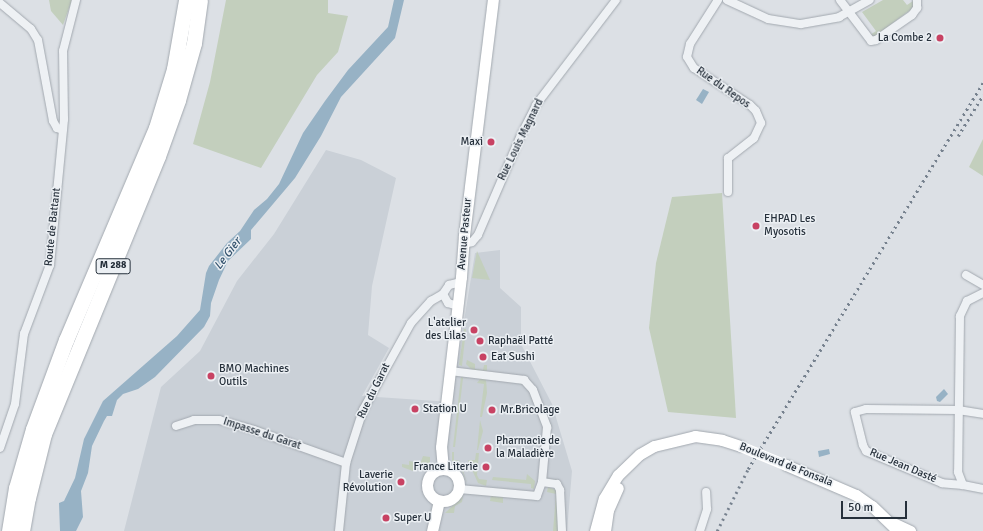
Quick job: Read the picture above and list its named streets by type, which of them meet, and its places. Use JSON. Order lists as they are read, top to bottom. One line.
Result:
{"streets":{"highway":["M 288"],"main road":["Avenue Pasteur","Boulevard de Fonsala"],"street":["Rue du Repos","Rue Louis Magnard","Route de Battant","Rue du Garat","Impasse du Garat","Rue Jean Dasté"]},"crossings":[["Rue Louis Magnard","Avenue Pasteur"],["Avenue Pasteur","Rue du Garat"],["Rue du Garat","Impasse du Garat"]],"water":["Le Gier"],"places":["La Combe 2","Maxi","EHPAD Les Myosotis","L'atelier des Lilas","Raphaël Patté","Eat Sushi","BMO Machines Outils","Station U","Mr.Bricolage","Pharmacie de la Maladière","France Literie","Laverie Révolution","Super U"],"scale_bar":"50 m"}
